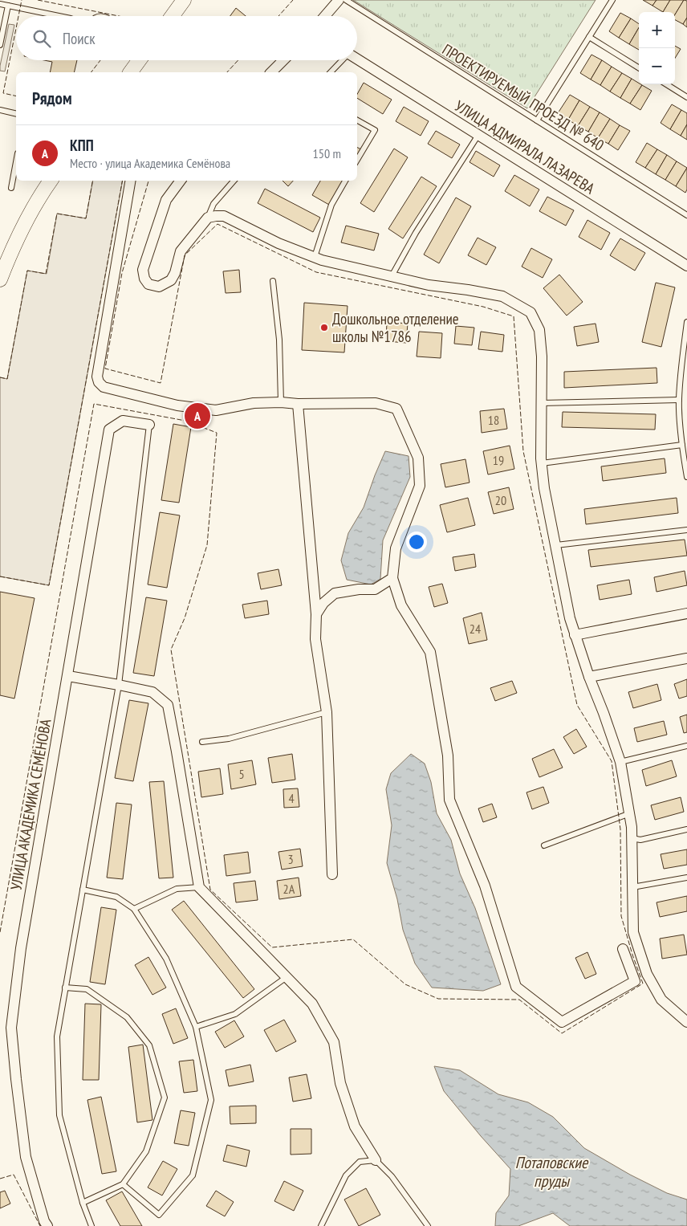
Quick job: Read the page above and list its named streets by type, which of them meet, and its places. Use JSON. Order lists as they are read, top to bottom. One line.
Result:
{"streets":{"street":["УЛИЦА АДМИРАЛА ЛАЗАРЕВА","УЛИЦА АКАДЕМИКА СЕМЁНОВА"],"lane":["ПРОЕКТИРУЕМЫЙ ПРОЕЗД № 640"]},"water":["Потаповские пруды"],"places":["Дошкольное отделение школы №1786"],"house_numbers":["18","19","20","24","5","4","3","2А"],"page":{"map_buttons":["+","−"],"search":"Поиск","heading":"Рядом","list":[{"mark":"A","name":"КПП","note":"Место · улица Академика Семёнова","value":"150 m"}],"pins":"A"}}
